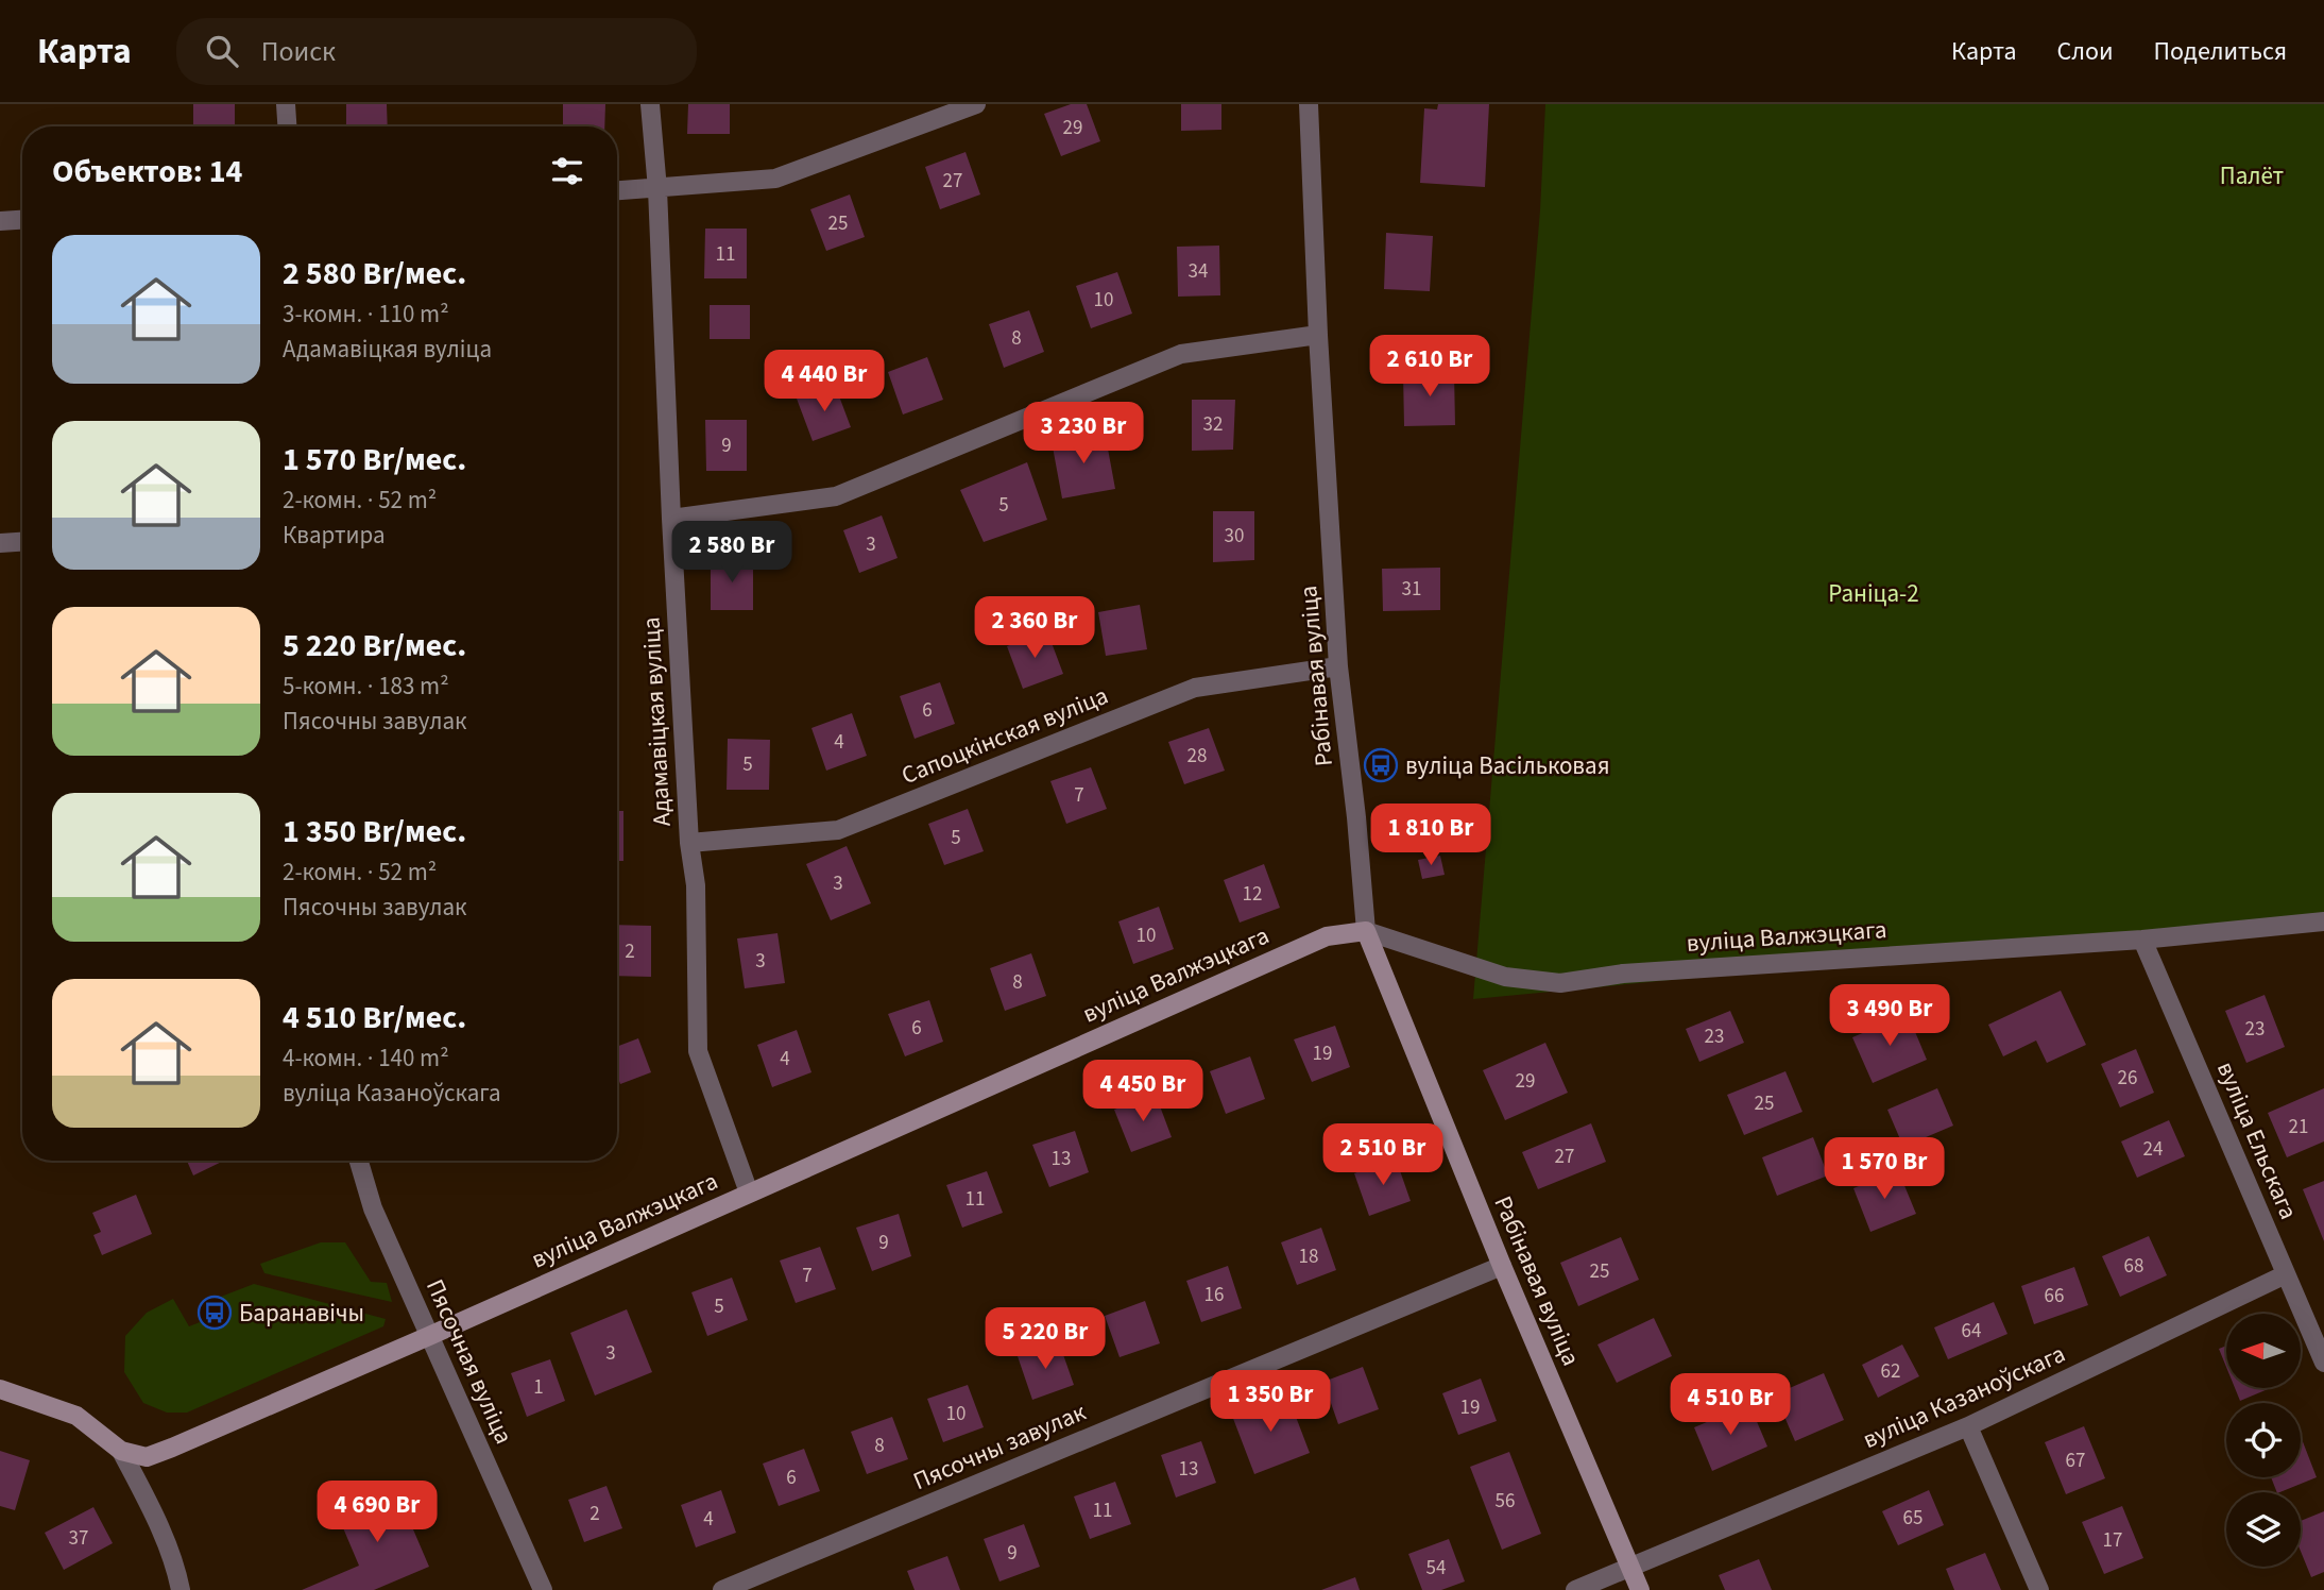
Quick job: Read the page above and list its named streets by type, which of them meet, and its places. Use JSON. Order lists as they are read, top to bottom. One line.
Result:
{"streets":{"street":["Рабінавая вуліца","Адамавіцкая вуліца","Сапоцкінская вуліца","вуліца Валжэцкага","вуліца Ельскага","Пясочная вуліца","вуліца Казаноўскага","Пясочны завулак"]},"crossings":[["Рабінавая вуліца","Сапоцкінская вуліца"],["Рабінавая вуліца","вуліца Валжэцкага"],["Рабінавая вуліца","вуліца Казаноўскага"],["Рабінавая вуліца","Пясочны завулак"],["Адамавіцкая вуліца","Сапоцкінская вуліца"],["Адамавіцкая вуліца","вуліца Валжэцкага"],["вуліца Валжэцкага","вуліца Ельскага"],["вуліца Валжэцкага","Пясочная вуліца"],["вуліца Ельскага","вуліца Казаноўскага"]],"parks":["Палёт","Раніца-2"],"places":{"bus stop":["вуліца Васільковая","Баранавічы"]},"house_numbers":["29","27","25","11","34","10","8","32","9","5","30","3","31","6","4","28","5","7","5","3","12","10","2","3","8","6","23","23","19","4","26","29","25","21","24","27","13","11","9","18","68","25","7","16","66","5","64","3","62","1","19","10","8","67","13","6","56","11","2","65","4","37","17","9","54"],"north":"left","page":{"header":"Карта","search":"Поиск","nav":["Карта","Слои","Поделиться"],"heading":"Объектов: 14","list":[{"name":"2 580 Br/мес.","note":"3-комн. · 110 m² · Адамавіцкая вуліца"},{"name":"1 570 Br/мес.","note":"2-комн. · 52 m² · Квартира"},{"name":"5 220 Br/мес.","note":"5-комн. · 183 m² · Пясочны завулак"},{"name":"1 350 Br/мес.","note":"2-комн. · 52 m² · Пясочны завулак"},{"name":"4 510 Br/мес.","note":"4-комн. · 140 m² · вуліца Казаноўскага"}],"price":["2 610 Br","4 440 Br","3 230 Br","2 580 Br","2 360 Br","1 810 Br","3 490 Br","4 450 Br","2 510 Br","1 570 Br","5 220 Br","1 350 Br","4 510 Br","4 690 Br"]}}
